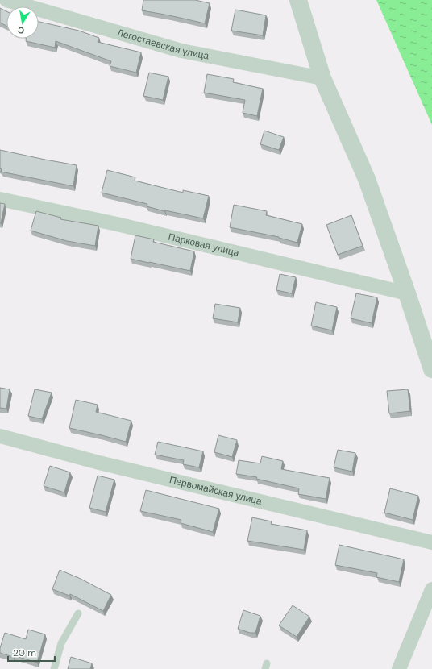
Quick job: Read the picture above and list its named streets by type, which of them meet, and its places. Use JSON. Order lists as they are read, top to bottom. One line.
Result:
{"streets":{"street":["Легостаевская улица","Парковая улица","Первомайская улица"]},"scale_bar":"20 m","north":"bottom"}
